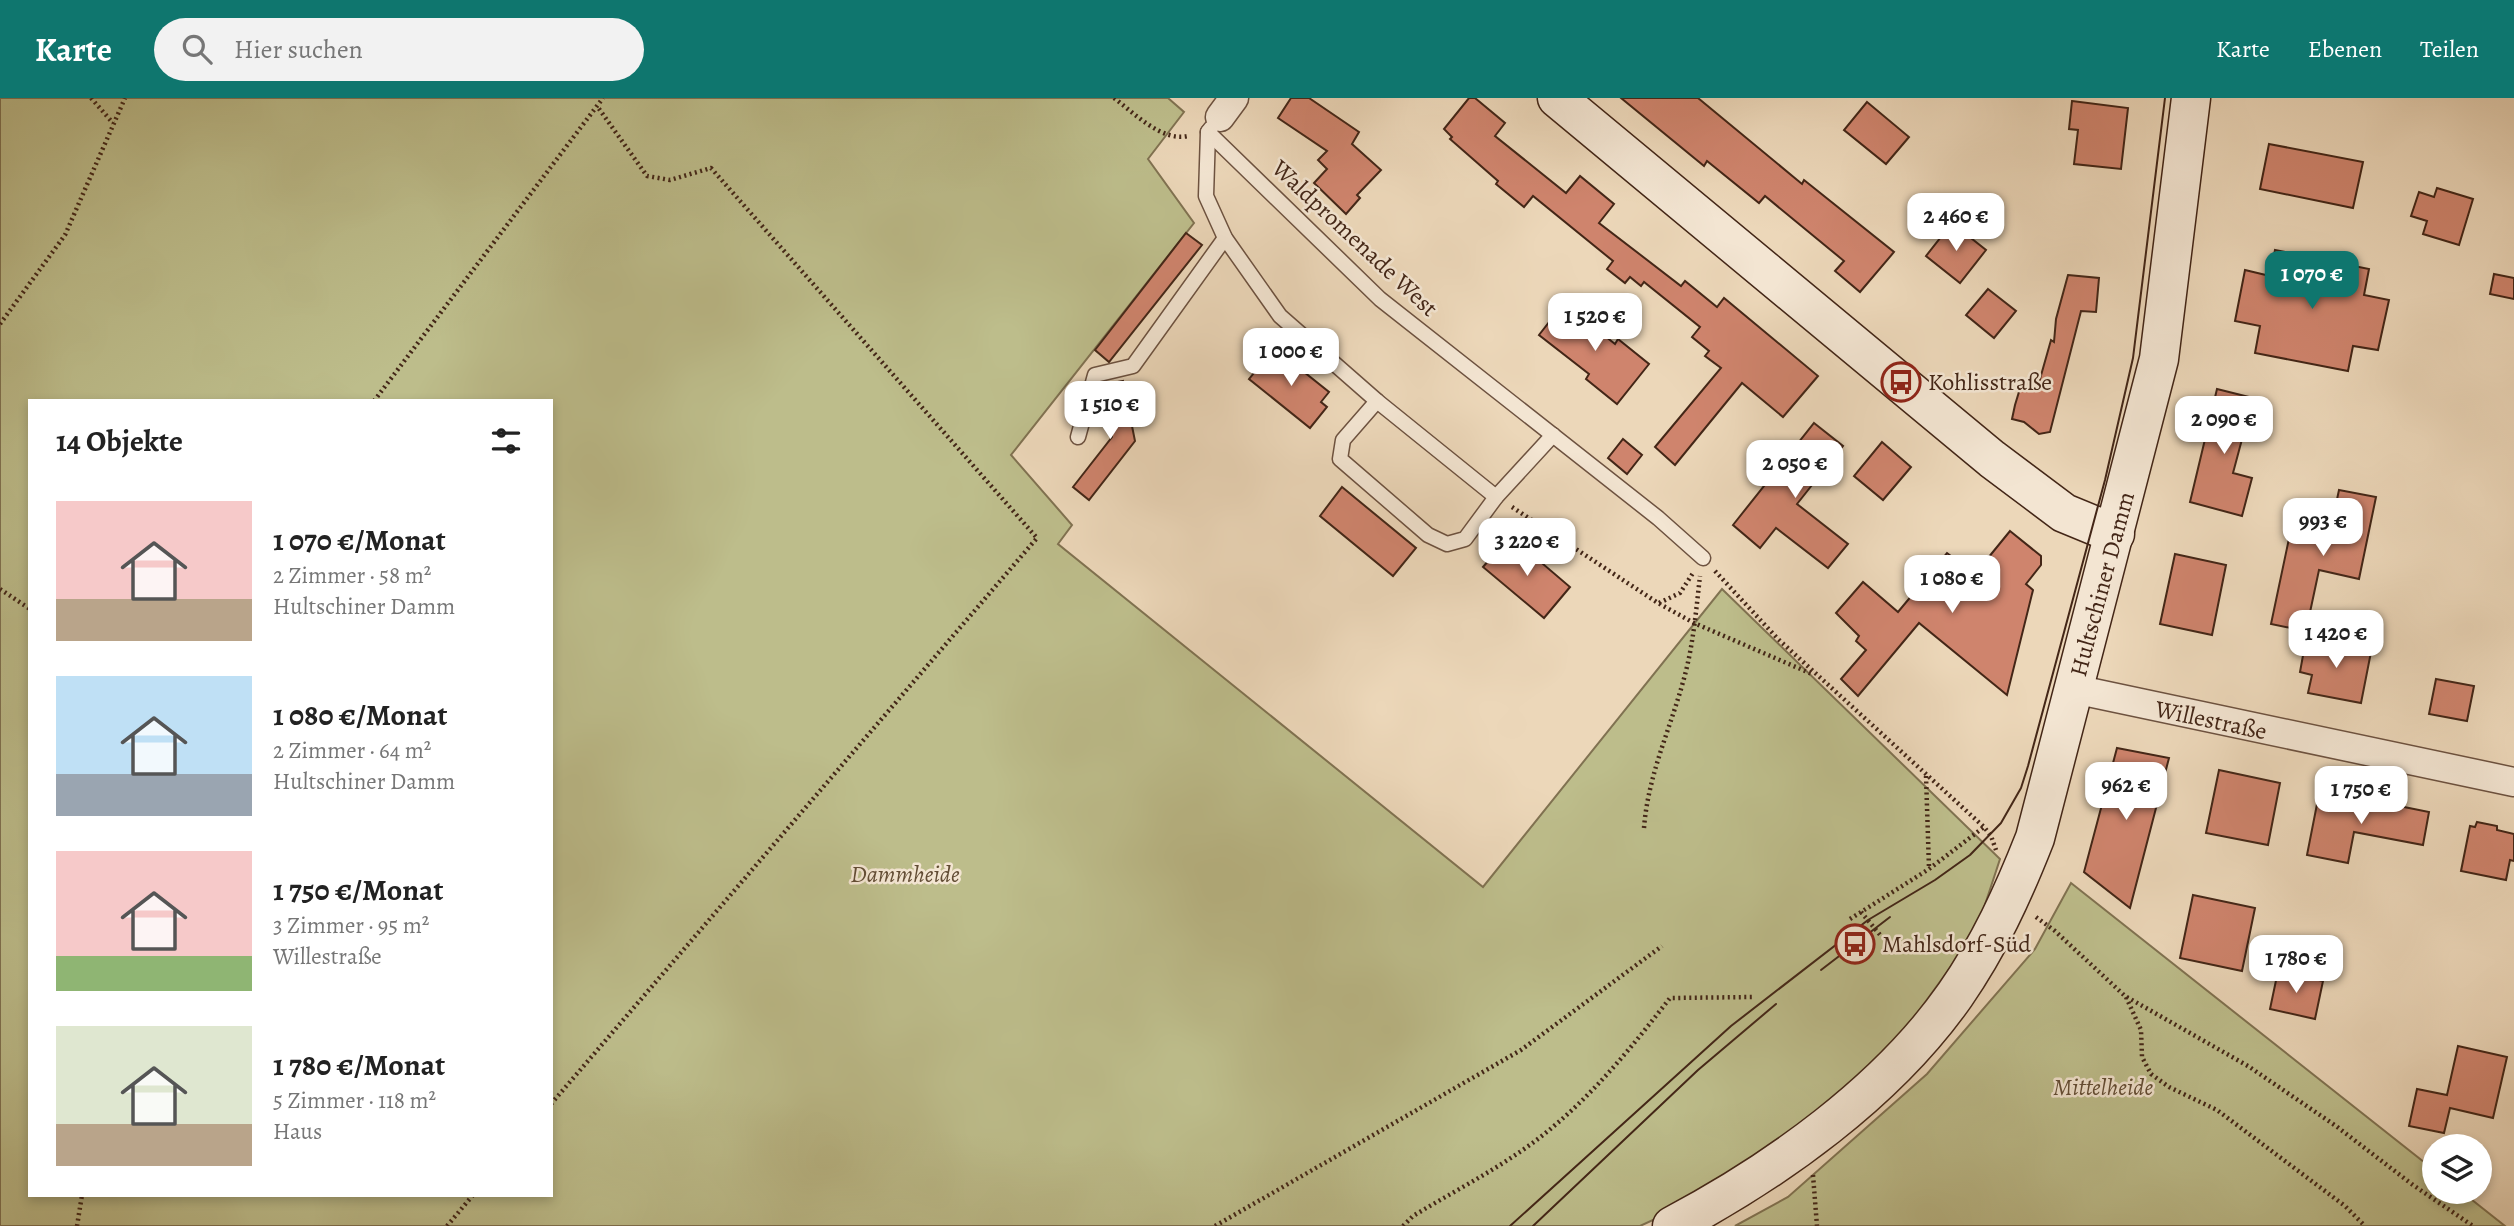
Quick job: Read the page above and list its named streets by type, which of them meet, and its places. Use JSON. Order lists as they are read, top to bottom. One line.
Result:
{"streets":{"main road":["Hultschiner Damm"],"street":["Willestraße"],"lane":["Waldpromenade West"]},"crossings":[["Hultschiner Damm","Willestraße"]],"parks":["Dammheide","Mittelheide"],"places":{"bus stop":["Kohlisstraße","Mahlsdorf-Süd"]},"page":{"header":"Karte","search":"Hier suchen","nav":["Karte","Ebenen","Teilen"],"price":["2 460 €","1 070 €","1 520 €","1 000 €","1 510 €","2 090 €","2 050 €","993 €","3 220 €","1 080 €","1 420 €","962 €","1 750 €","1 780 €"],"heading":"14 Objekte","list":[{"name":"1 070 €/Monat","note":"2 Zimmer · 58 m² · Hultschiner Damm"},{"name":"1 080 €/Monat","note":"2 Zimmer · 64 m² · Hultschiner Damm"},{"name":"1 750 €/Monat","note":"3 Zimmer · 95 m² · Willestraße"},{"name":"1 780 €/Monat","note":"5 Zimmer · 118 m² · Haus"}]}}
